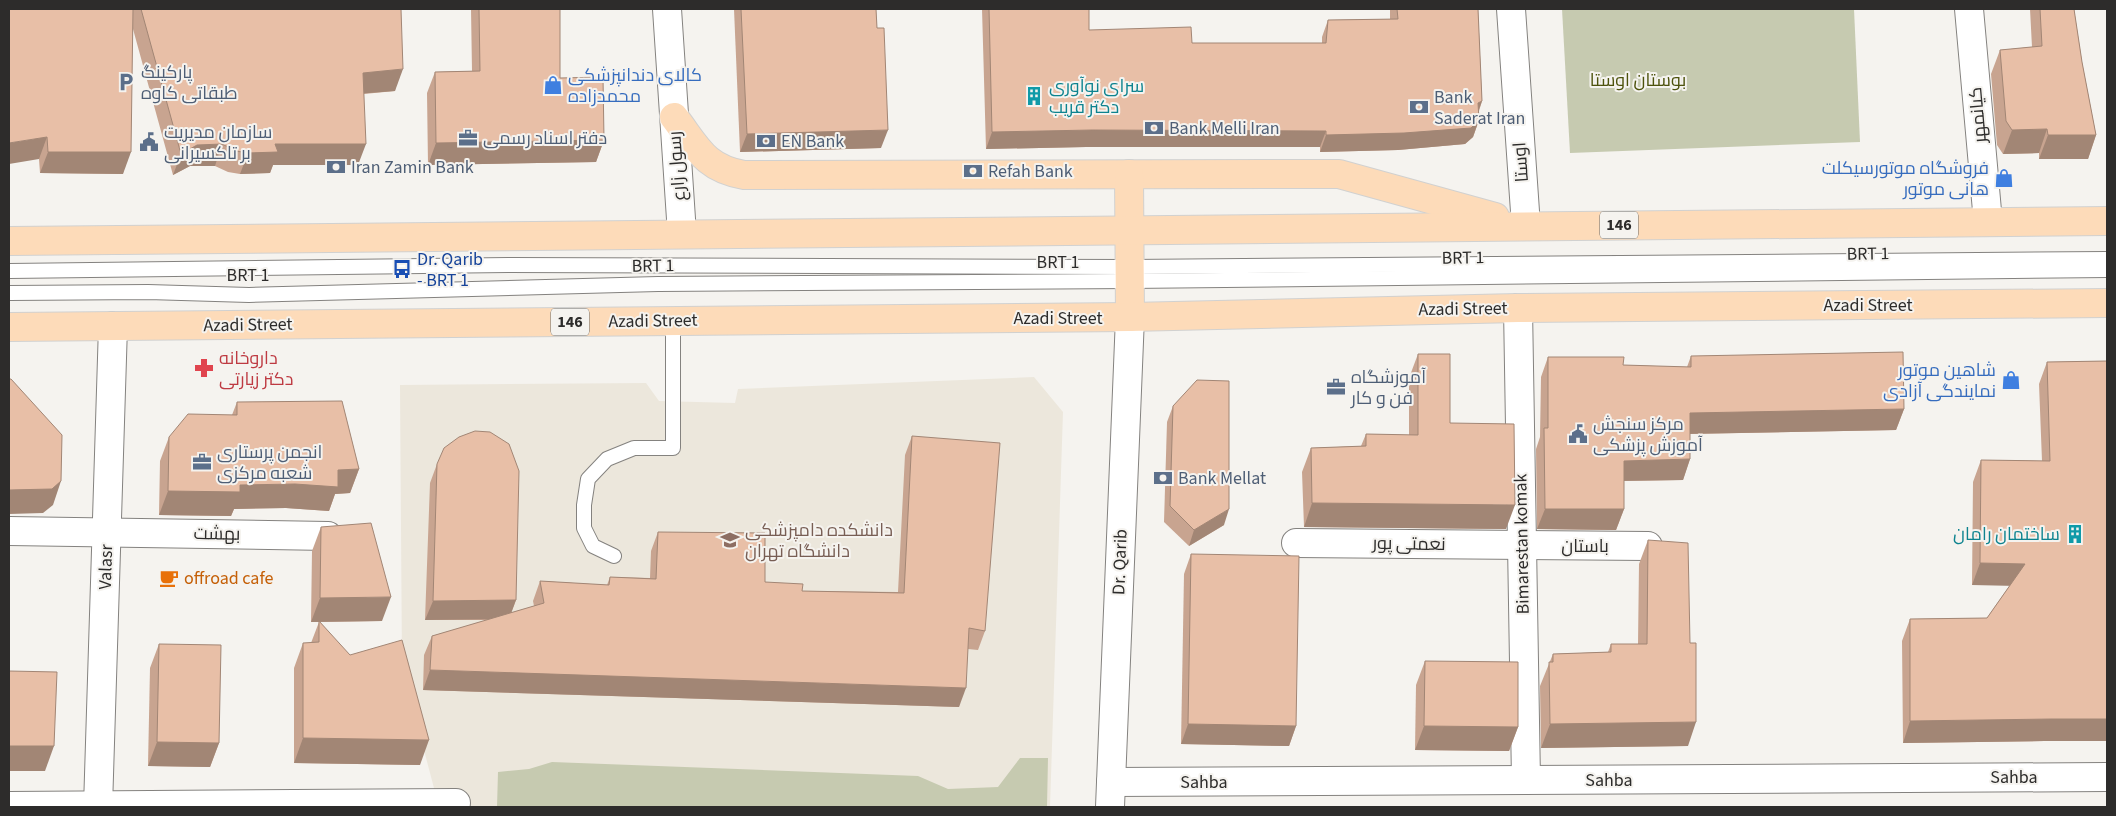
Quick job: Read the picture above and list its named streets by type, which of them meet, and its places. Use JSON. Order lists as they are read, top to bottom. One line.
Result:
{"streets":{"main road":["146","Azadi Street"],"street":["کیانمهر","اوستا","رسول زارع","بهشت","نعمتی پور","Bimarestan komak","باستان","Dr. Qarib","Valasr","Sahba"],"lane":["BRT 1"]},"crossings":[["کیانمهر","146"],["اوستا","146"],["رسول زارع","146"],["Azadi Street","Bimarestan komak"],["Azadi Street","Dr. Qarib"],["Azadi Street","Valasr"],["بهشت","Valasr"],["نعمتی پور","Bimarestan komak"],["نعمتی پور","باستان"],["Bimarestan komak","باستان"],["Bimarestan komak","Sahba"],["Dr. Qarib","Sahba"]],"parks":["بوستان اوستا"],"places":{"parking":["پارکینگ طبقاتی کاوه"],"shop":["کالاى دندانپزشکى محمدزاده","فروشگاه موتورسیکلت هانی موتور","شاهین موتور نمایندگی آزادی"],"building":["سرای نوآوری دکتر قریب","ساختمان رامان"],"bank":["Bank Saderat Iran","Bank Melli Iran","EN Bank","Iran Zamin Bank","Refah Bank","Bank Mellat"],"office":["دفتر اسناد رسمی","آموزشگاه فن و کار","انجمن پرستاری شعبه مرکزی"],"public building":["سازمان مدیریت بر تاکسیرانی","مرکز سنجش آموزش پزشکی"],"bus stop":["Dr. Qarib - BRT 1"],"pharmacy":["داروخانه دکتر زیارتی"],"school or university":["دانشکده دامپزشکی دانشگاه تهران"],"cafe":["offroad cafe"]}}
